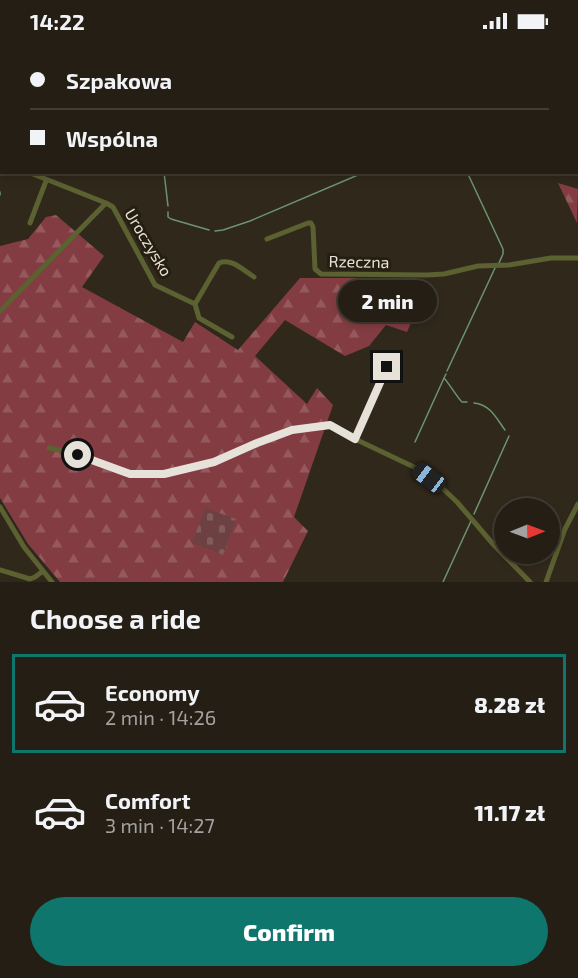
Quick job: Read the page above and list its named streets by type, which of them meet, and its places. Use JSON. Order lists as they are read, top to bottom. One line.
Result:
{"streets":{"street":["Uroczysko","Rzeczna"]},"north":"right","page":{"status":"14:22","banner":["Szpakowa","Wspólna"],"bubble":"2 min","heading":"Choose a ride","list":[{"name":"Economy","note":"2 min · 14:26","value":"8.28 zł"},{"name":"Comfort","note":"3 min · 14:27","value":"11.17 zł"}],"buttons":"Confirm"}}
